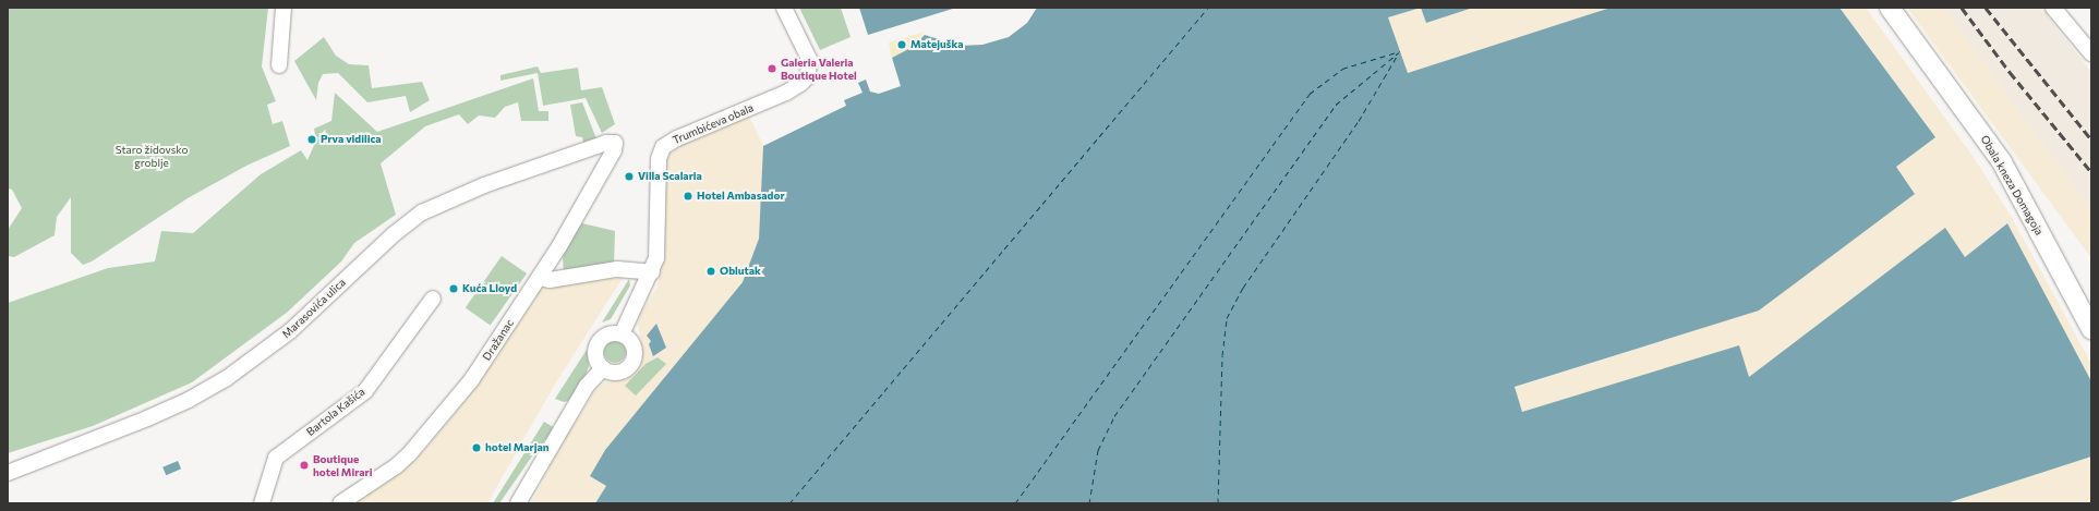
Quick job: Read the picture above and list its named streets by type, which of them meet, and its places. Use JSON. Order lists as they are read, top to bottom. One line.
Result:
{"streets":{"main road":["Obala kneza Domagoja"],"street":["Trumbićeva obala","Marasovića ulica","Dražanac","Bartola Kašića"]},"crossings":[["Marasovića ulica","Dražanac"]],"parks":["Staro židovsko groblje"],"places":["Matejuška","Galeria Valeria Boutique Hotel","Prva vidilica","Villa Scalaria","Hotel Ambasador","Oblutak","Kuća Lloyd","hotel Marjan","Boutique hotel Mirari"]}
